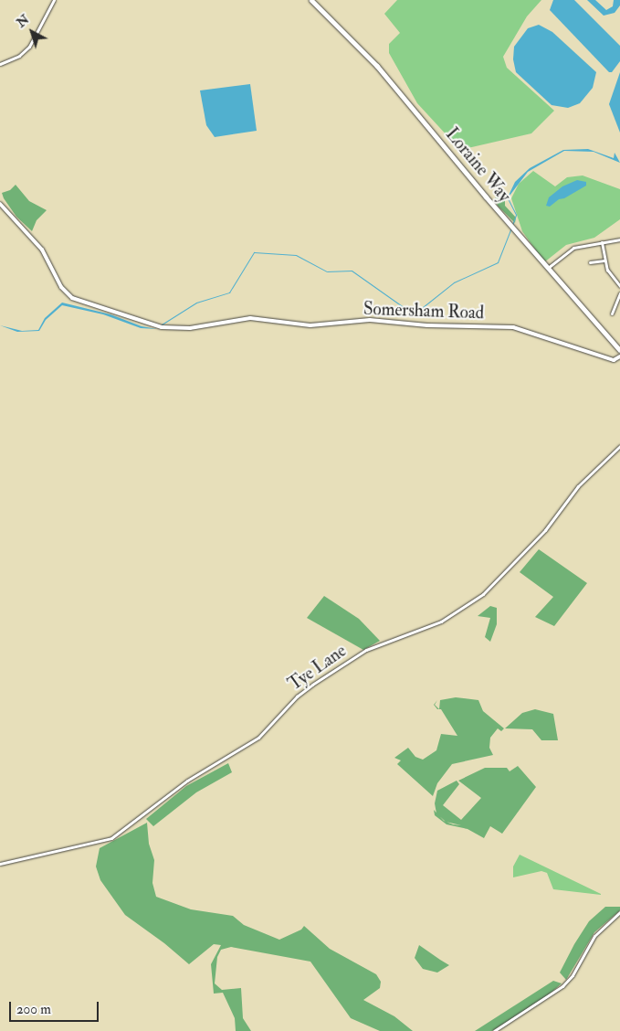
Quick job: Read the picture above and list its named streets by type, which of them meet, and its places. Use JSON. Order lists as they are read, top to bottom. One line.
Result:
{"streets":{"main road":["Loraine Way"],"street":["Somersham Road","Tye Lane"]},"scale_bar":"200 m","north":"top left"}
